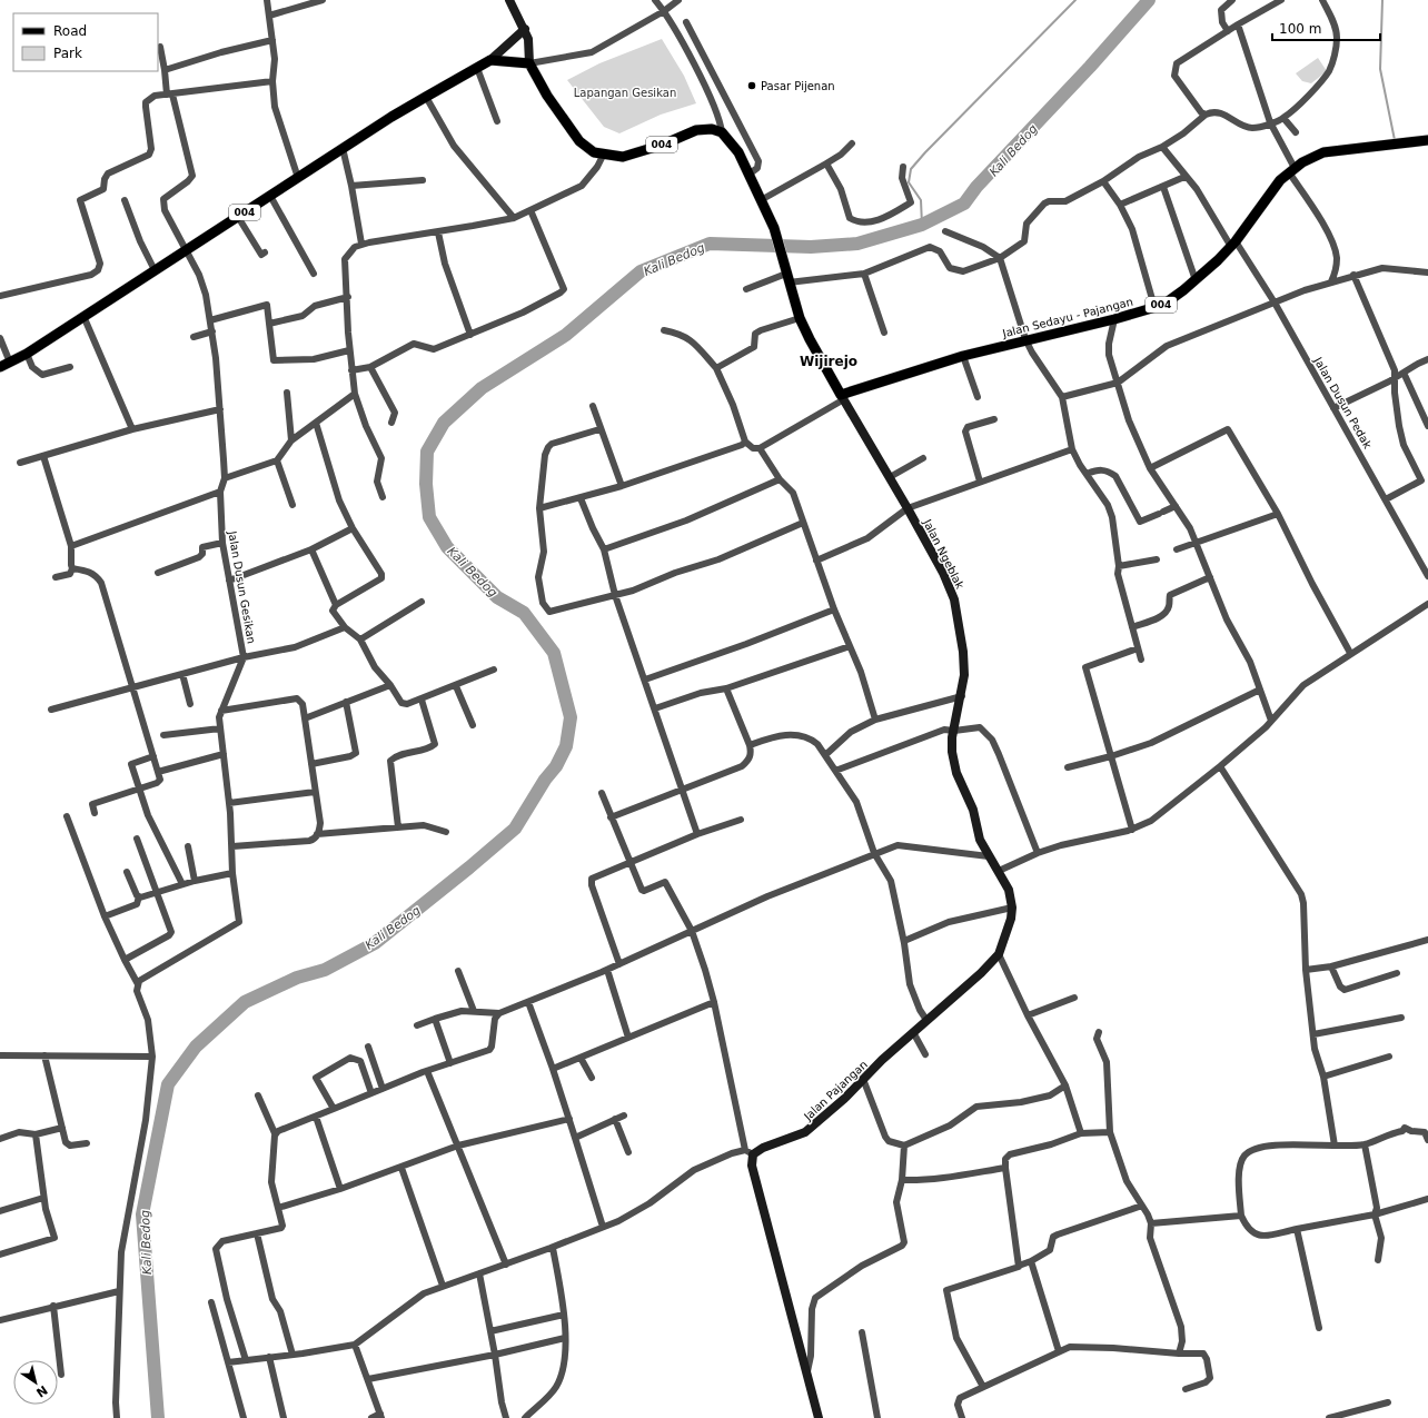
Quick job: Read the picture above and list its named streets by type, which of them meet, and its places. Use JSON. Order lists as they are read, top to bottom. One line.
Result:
{"streets":{"main road":["004","Jalan Sedayu - Pajangan","Jalan Ngeblak","Jalan Pajangan"],"street":["Jalan Dusun Pedak","Jalan Dusun Gesikan"]},"crossings":[["004","Jalan Ngeblak"],["004","Jalan Dusun Gesikan"],["Jalan Sedayu - Pajangan","Jalan Dusun Pedak"],["Jalan Sedayu - Pajangan","Jalan Ngeblak"],["Jalan Ngeblak","Jalan Pajangan"]],"districts":["Wijirejo"],"water":["Kali Bedog"],"parks":["Lapangan Gesikan"],"places":["Pasar Pijenan"],"legend":["Road","Park"],"scale_bar":"100 m","north":"bottom right"}
